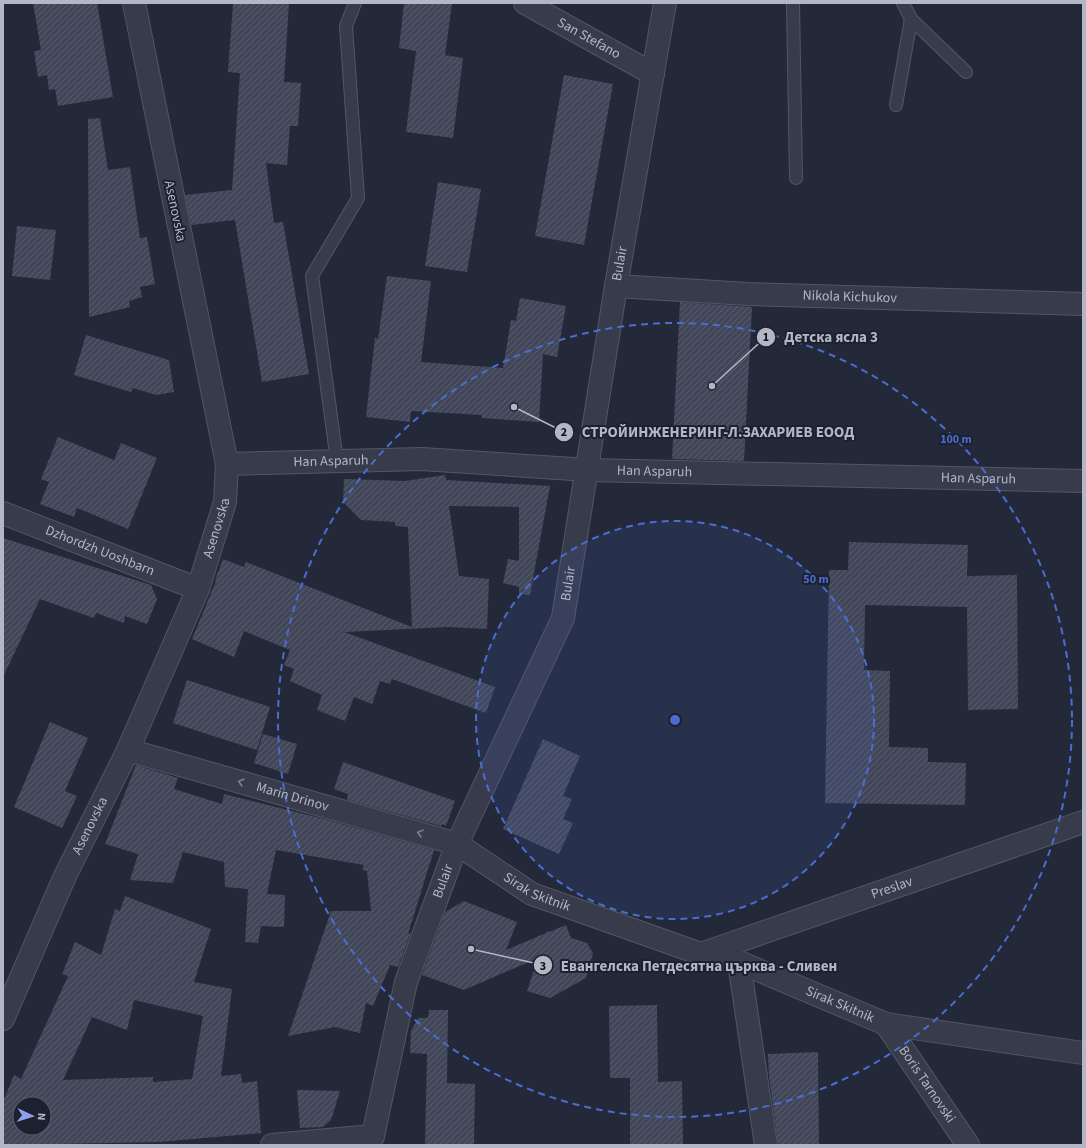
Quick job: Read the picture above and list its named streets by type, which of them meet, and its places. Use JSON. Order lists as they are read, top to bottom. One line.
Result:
{"streets":{"street":["San Stefano","Asenovska","Bulair","Nikola Kichukov","Han Asparuh","Dzhordzh Uoshbarn","Marin Drinov","Preslav","Sirak Skitnik","Boris Tarnovski"]},"crossings":[["San Stefano","Bulair"],["Asenovska","Han Asparuh"],["Asenovska","Dzhordzh Uoshbarn"],["Asenovska","Marin Drinov"],["Bulair","Nikola Kichukov"],["Bulair","Han Asparuh"],["Bulair","Marin Drinov"],["Bulair","Sirak Skitnik"],["Marin Drinov","Sirak Skitnik"],["Preslav","Sirak Skitnik"],["Sirak Skitnik","Boris Tarnovski"]],"one_way":["Marin Drinov"],"places":["Детска ясла 3","СТРОЙИНЖЕНЕРИНГ-Л.ЗАХАРИЕВ ЕООД","Евангелска Петдесятна църква - Сливен"],"north":"right","rings":["100 m","50 m"]}
